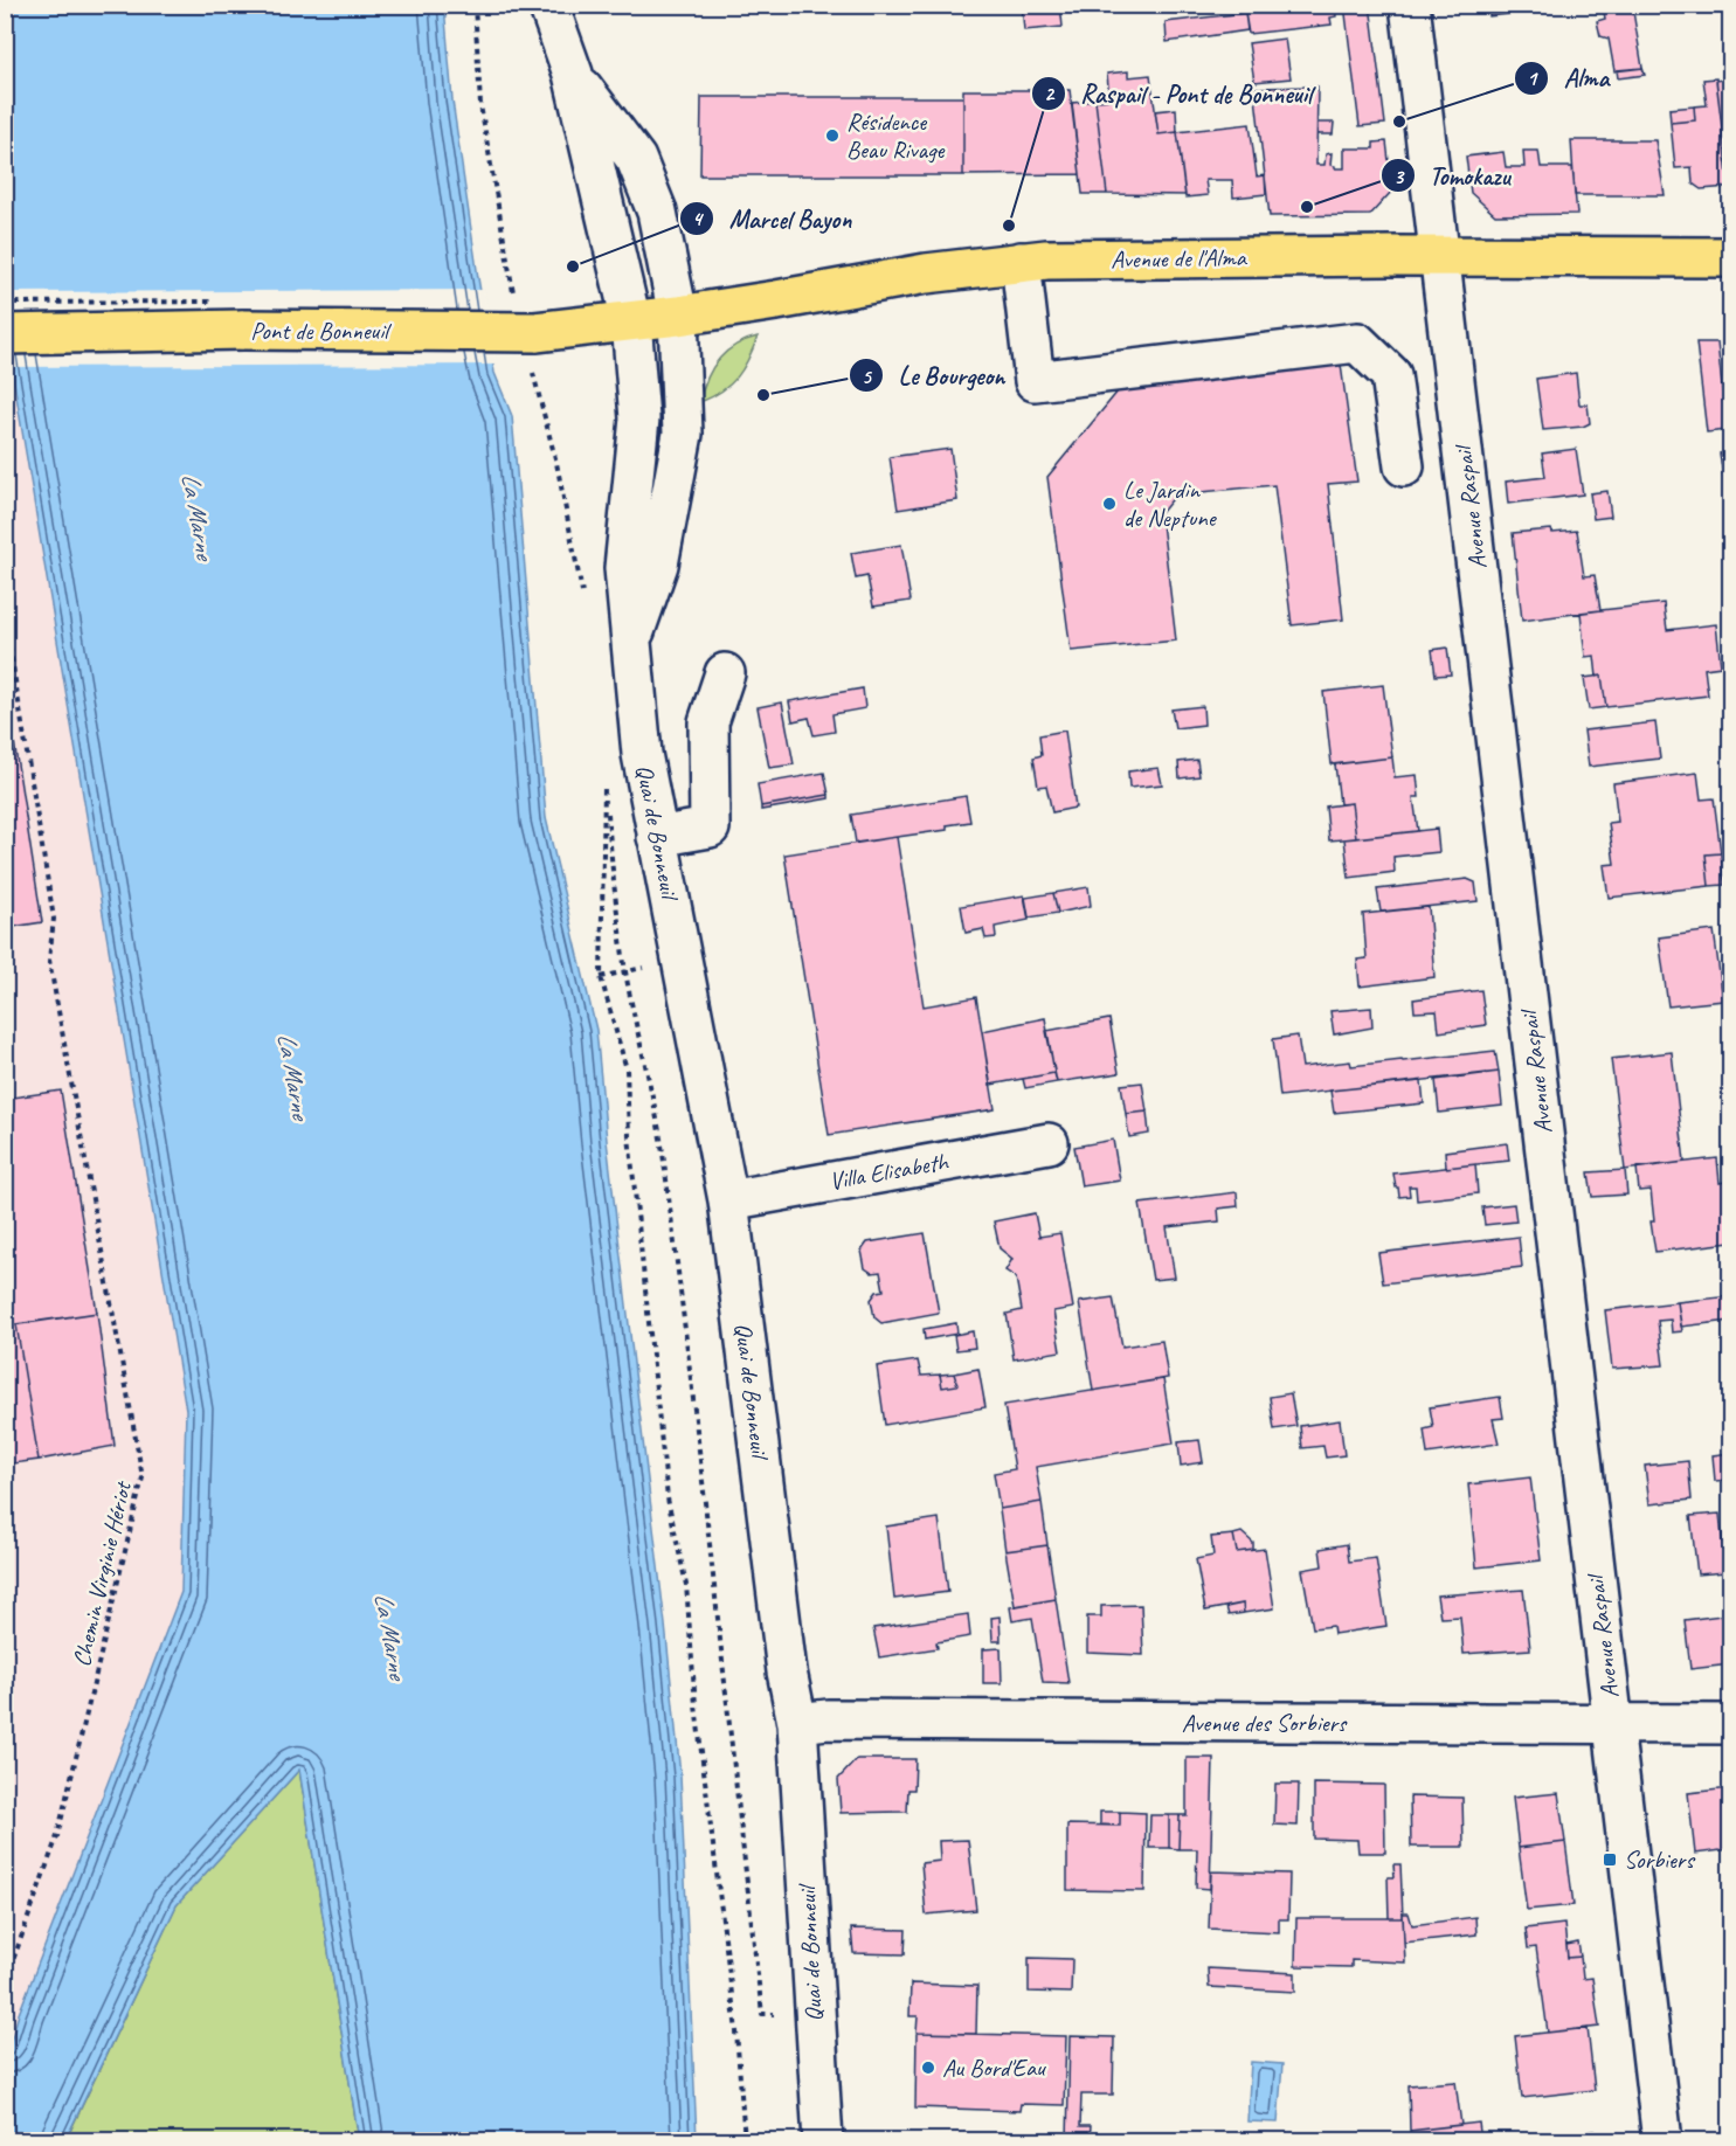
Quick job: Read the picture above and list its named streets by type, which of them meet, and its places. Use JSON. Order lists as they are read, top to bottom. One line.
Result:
{"streets":{"main road":["Avenue de l'Alma","Pont de Bonneuil"],"street":["Avenue Raspail","Quai de Bonneuil","Villa Elisabeth","Avenue des Sorbiers"],"path":["Chemin Virginie Hériot"]},"crossings":[["Avenue de l'Alma","Pont de Bonneuil"],["Avenue de l'Alma","Avenue Raspail"],["Avenue de l'Alma","Quai de Bonneuil"],["Pont de Bonneuil","Quai de Bonneuil"],["Avenue Raspail","Avenue des Sorbiers"],["Quai de Bonneuil","Villa Elisabeth"],["Quai de Bonneuil","Avenue des Sorbiers"]],"water":["La Marne"],"places":{"other":["Alma","Résidence Beau Rivage","Tomokazu","Raspail - Pont de Bonneuil","Marcel Bayon","Le Bourgeon","Le Jardin de Neptune","Au Bord'Eau"],"transit":["Sorbiers"]}}
